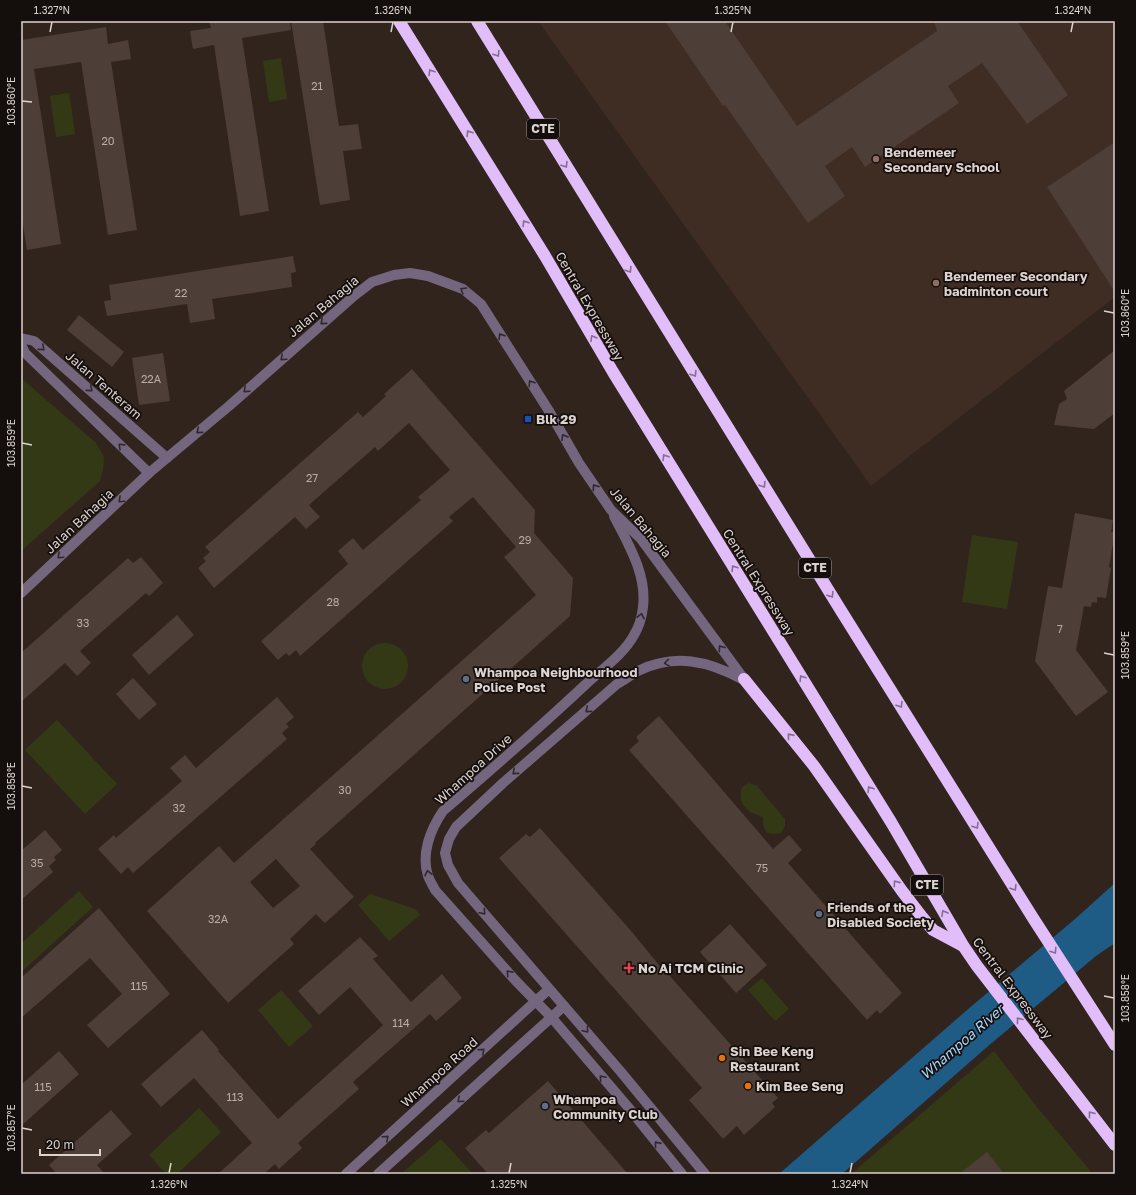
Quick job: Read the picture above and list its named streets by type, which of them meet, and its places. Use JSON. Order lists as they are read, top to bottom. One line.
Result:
{"streets":{"highway":["CTE","Central Expressway"],"street":["Jalan Bahagia","Jalan Tenteram","Whampoa Drive","Whampoa Road"]},"crossings":[["Jalan Bahagia","Jalan Tenteram"],["Jalan Bahagia","Whampoa Drive"],["Whampoa Drive","Whampoa Road"]],"water":["Whampoa River"],"places":{"other":["Bendemeer Secondary School","Bendemeer Secondary badminton court","Whampoa Neighbourhood Police Post","Friends of the Disabled Society","Sin Bee Keng Restaurant","Kim Bee Seng","Whampoa Community Club"],"transit":["Blk 29"],"health":["No Ai TCM Clinic"]},"house_numbers":["21","20","22","22A","27","29","28","33","7","30","32","35","75","32A","115","114","115","113"],"scale_bar":"20 m","coordinates":["1.327°N","1.326°N","1.325°N","1.324°N","103.860°E","103.859°E","103.858°E","103.857°E"]}
